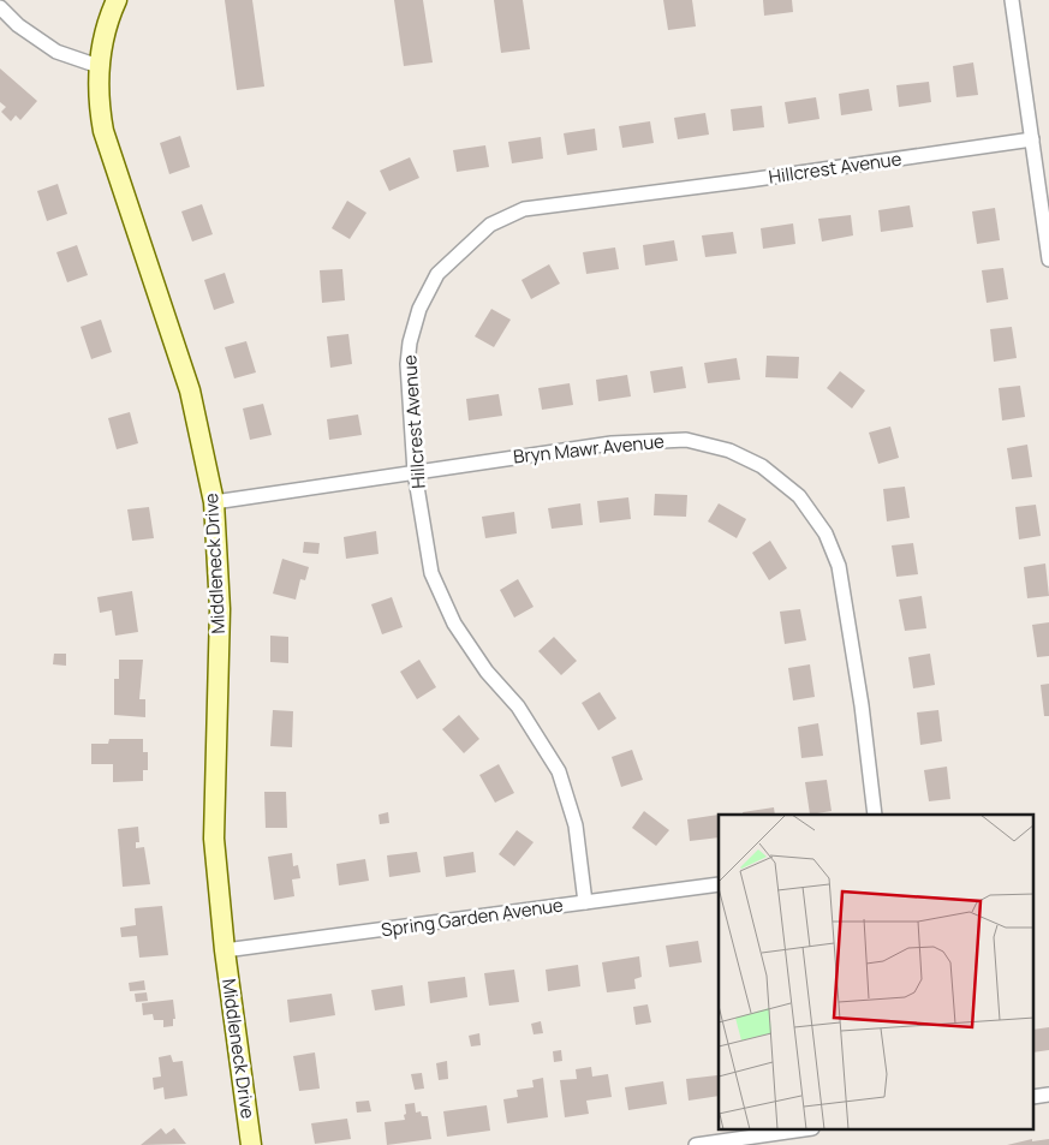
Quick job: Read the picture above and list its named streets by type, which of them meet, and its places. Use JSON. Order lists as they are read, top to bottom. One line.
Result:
{"streets":{"street":["Hillcrest Avenue","Bryn Mawr Avenue","Middleneck Drive","Spring Garden Avenue"]},"crossings":[["Hillcrest Avenue","Bryn Mawr Avenue"],["Hillcrest Avenue","Spring Garden Avenue"],["Bryn Mawr Avenue","Middleneck Drive"],["Middleneck Drive","Spring Garden Avenue"]]}
